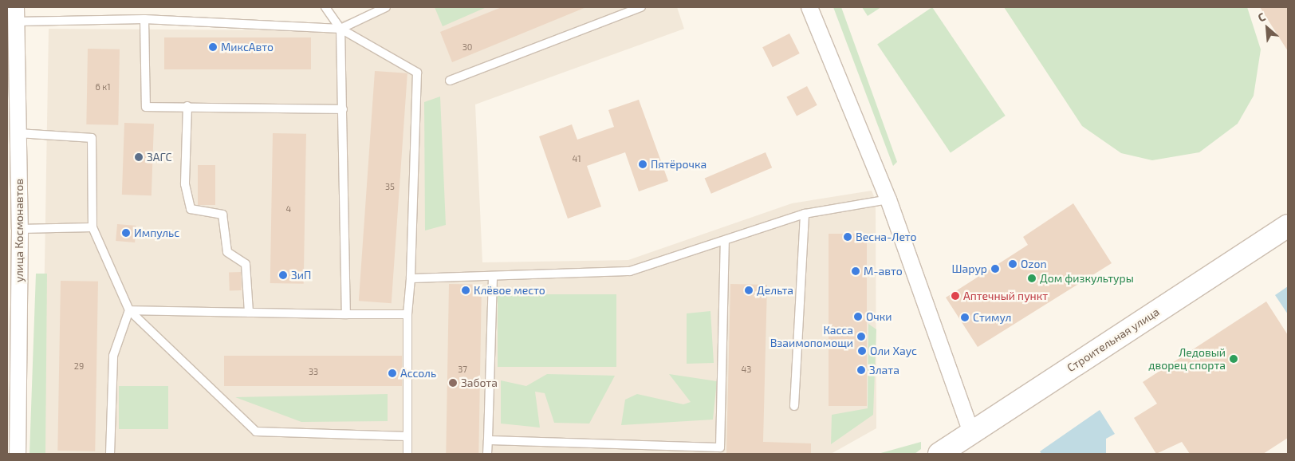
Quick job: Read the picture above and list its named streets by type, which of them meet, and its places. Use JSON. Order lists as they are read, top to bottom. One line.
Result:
{"streets":{"street":["улица Космонавтов","Строительная улица"]},"places":["МиксАвто","ЗАГС","Пятёрочка","Импульс","Весна-Лето","Ozon","Шарур","М-авто","ЗиП","Дом физкультуры","Клёвое место","Дельта","Аптечный пункт","Очки","Стимул","Касса Взаимопомощи","Оли Хаус","Ледовый дворец спорта","Злата","Ассоль","Забота"],"house_numbers":["30","6 к1","41","35","4","29","37","43","33"],"north":"top left"}
